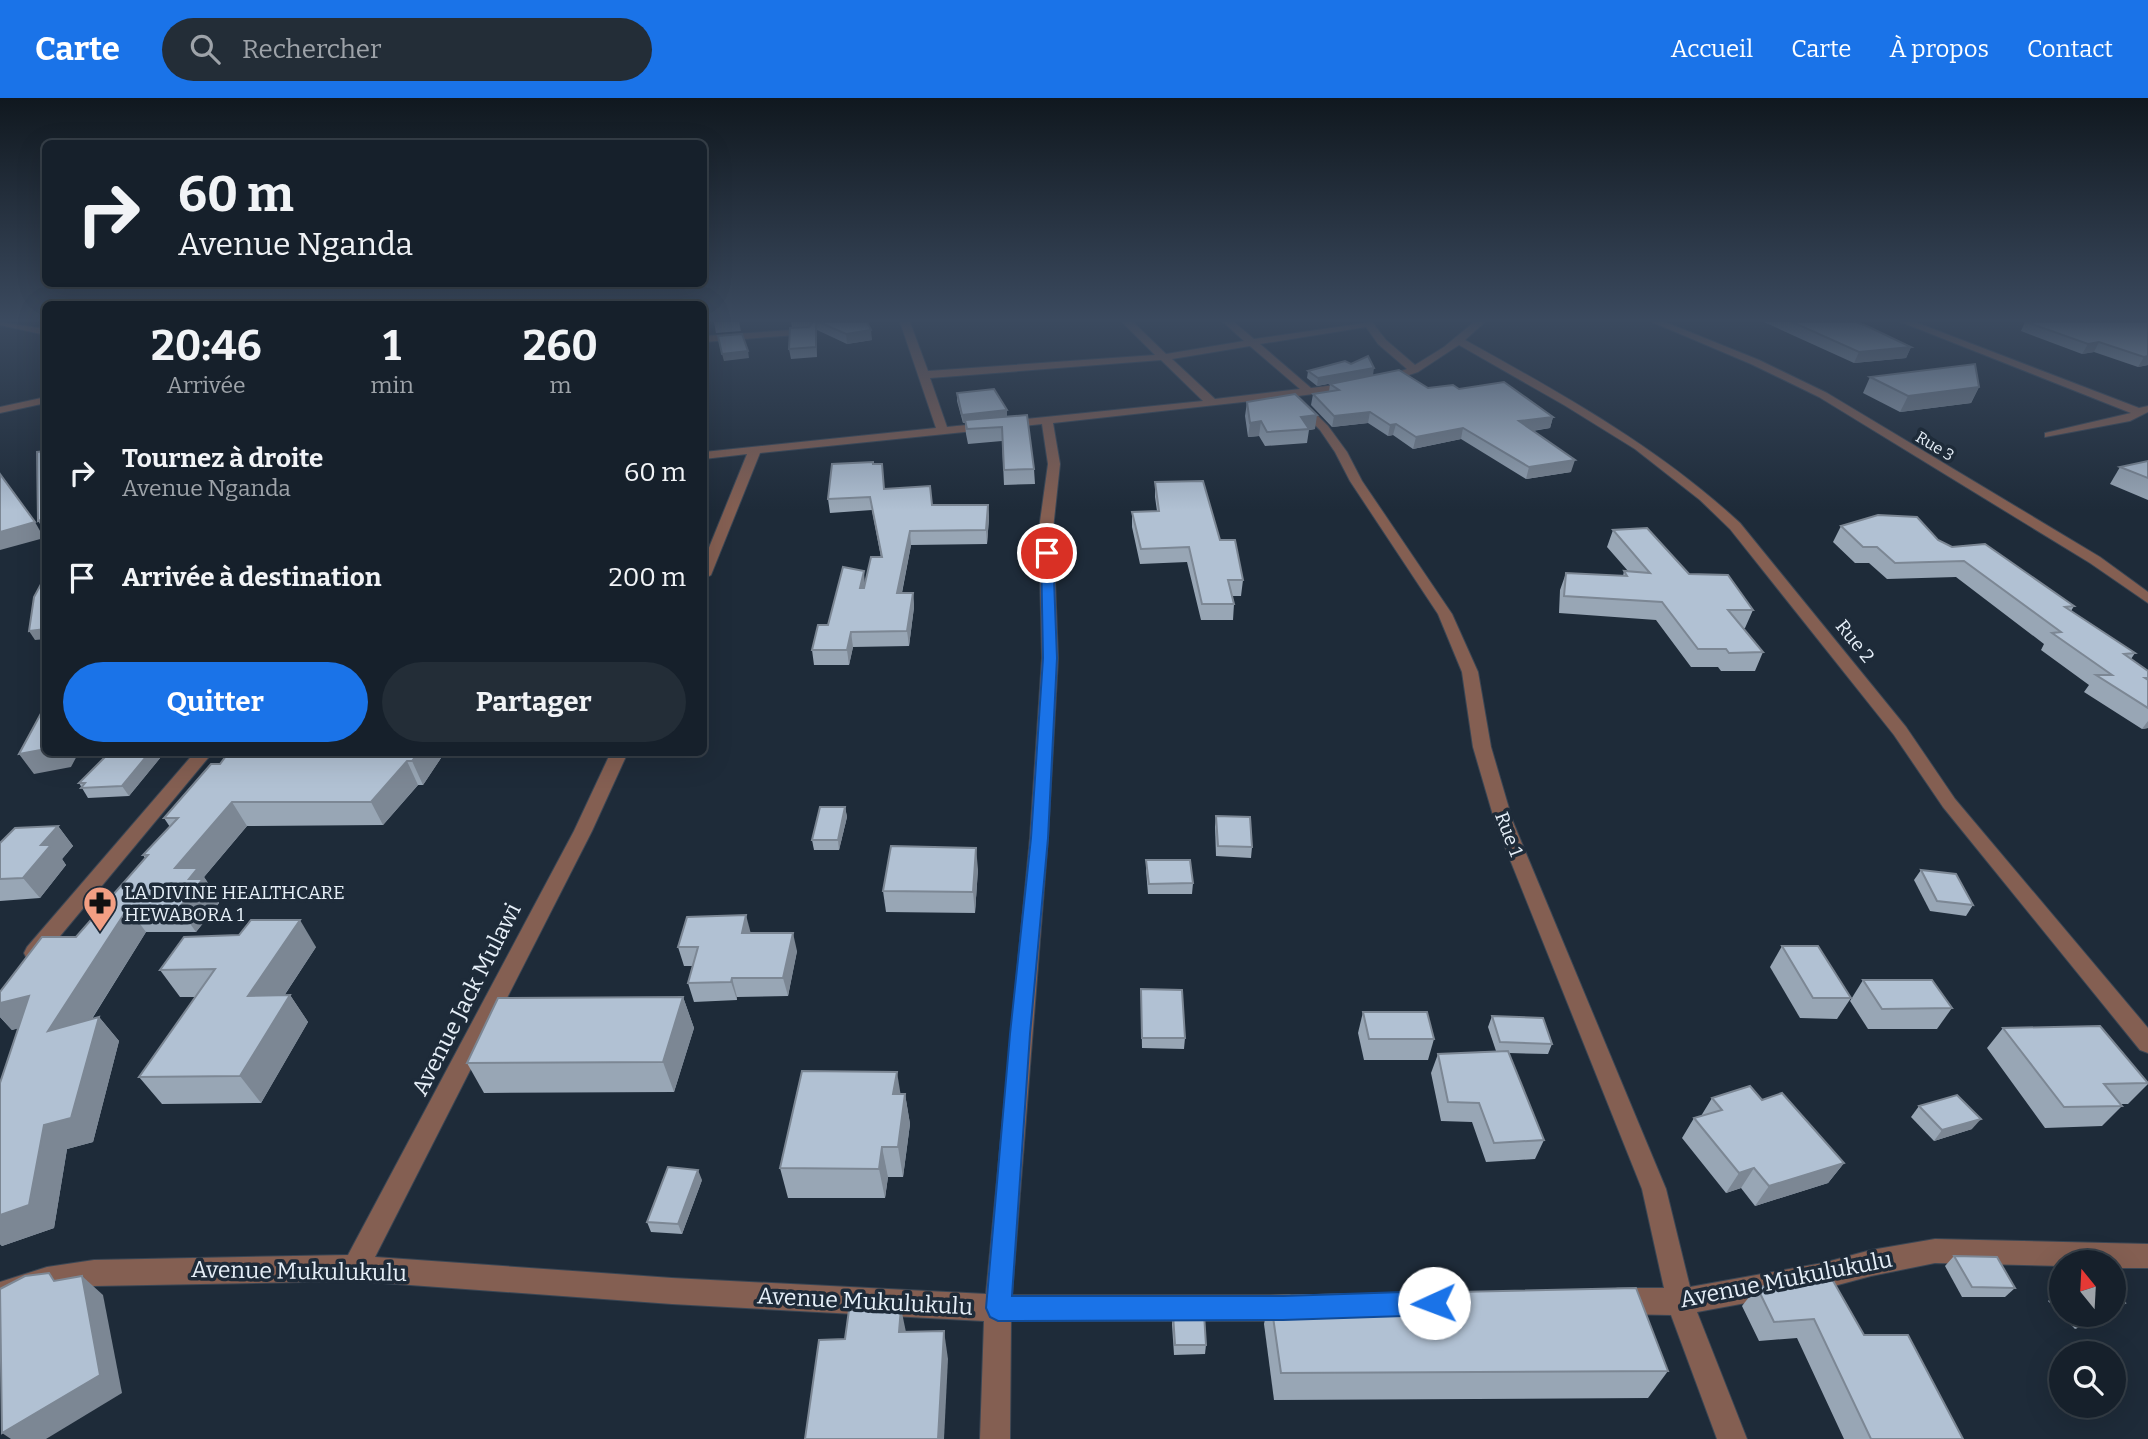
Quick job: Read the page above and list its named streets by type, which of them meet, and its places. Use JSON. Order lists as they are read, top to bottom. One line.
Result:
{"streets":{"street":["Rue 3","Rue 2","Rue 1","Avenue Jack Mulawi","Avenue Mukulukulu"]},"crossings":[["Rue 1","Avenue Mukulukulu"],["Avenue Jack Mulawi","Avenue Mukulukulu"]],"places":{"pharmacy":["LA DIVINE HEALTHCARE HEWABORA 1"]},"north":"top","page":{"header":"Carte","search":"Rechercher","nav":["Accueil","Carte","À propos","Contact"],"turn":["60 m","Avenue Nganda"],"eta":["20:46","Arrivée","1","min","260","m"],"list":[{"name":"Tournez à droite","note":"Avenue Nganda","value":"60 m"},{"name":"Arrivée à destination","value":"200 m"}],"buttons":["Quitter","Partager"]}}
